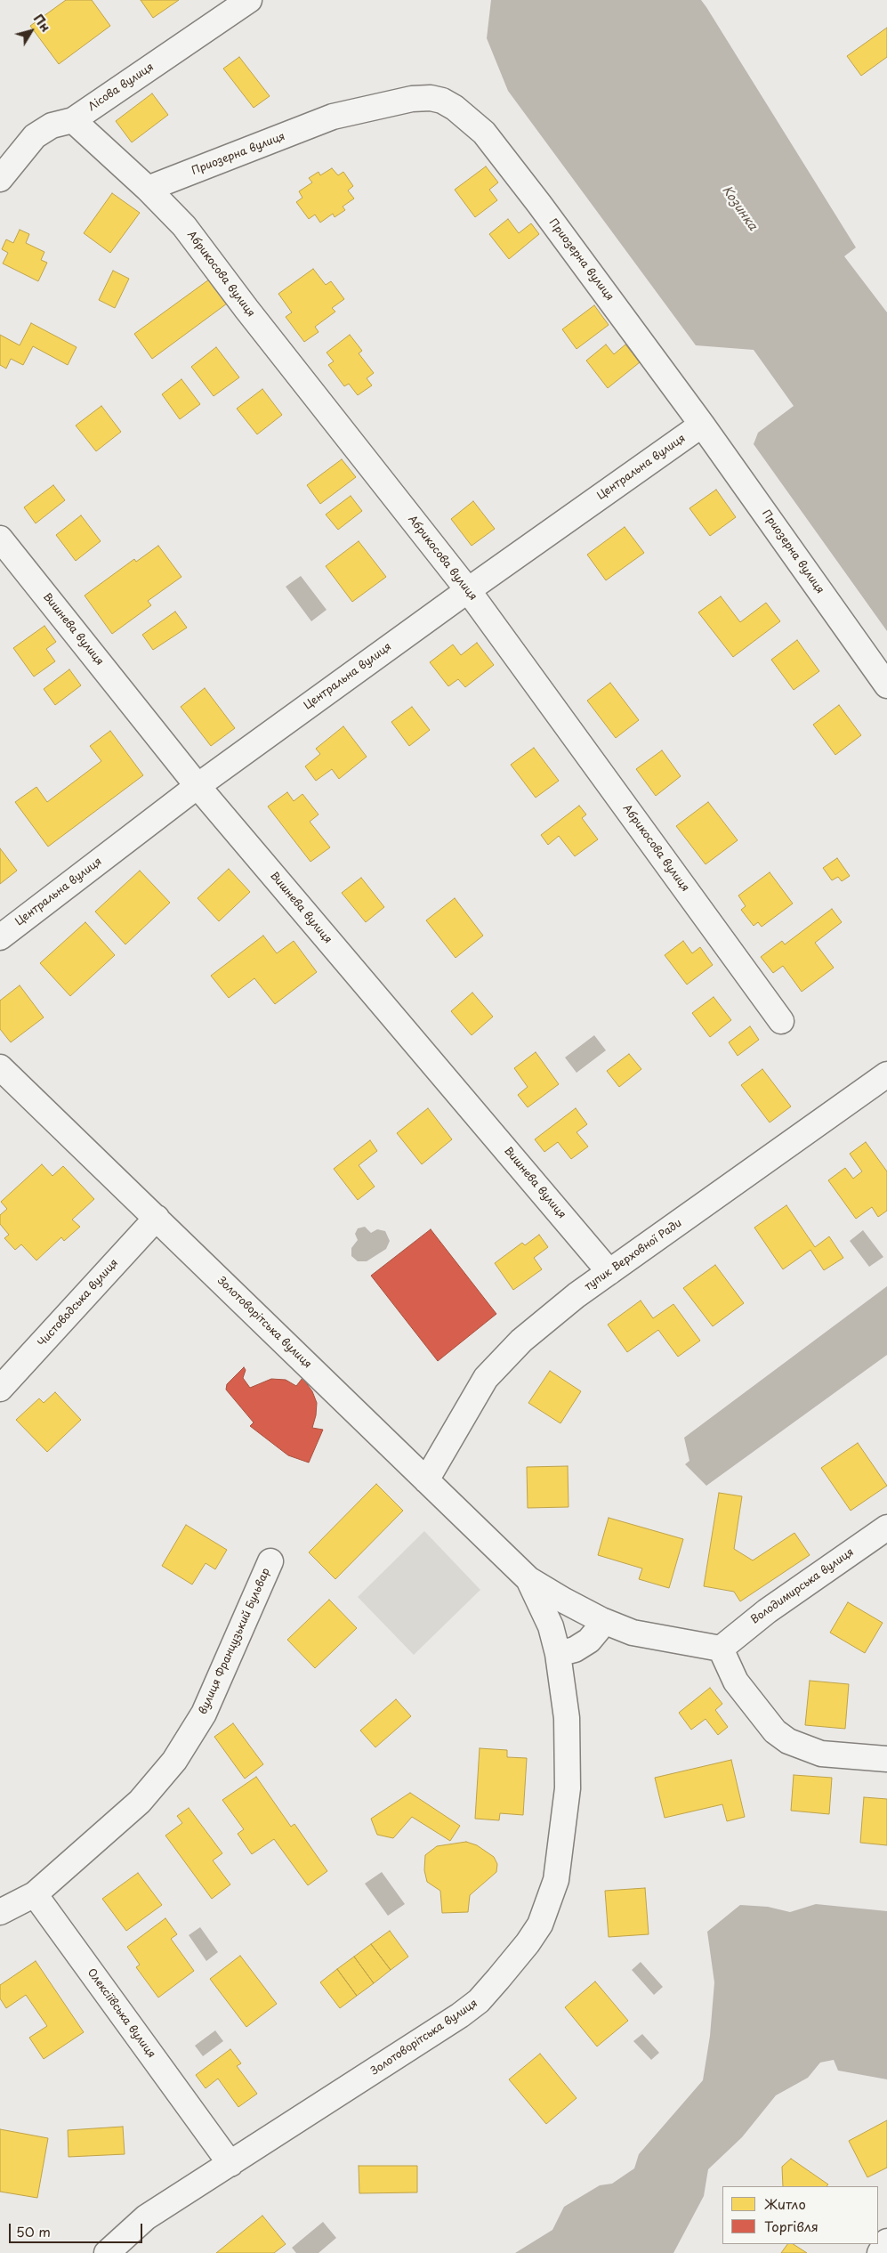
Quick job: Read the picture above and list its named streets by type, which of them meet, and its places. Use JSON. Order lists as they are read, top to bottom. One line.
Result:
{"streets":{"street":["Лісова вулиця","Приозерна вулиця","Абрикосова вулиця","Центральна вулиця","Вишнева вулиця","тупик Верховної Ради","Чистоводська вулиця","Золотоворітська вулиця","Володимирська вулиця","вулиця Французький Бульвар","Олексіївська вулиця"]},"crossings":[["Лісова вулиця","Абрикосова вулиця"],["Приозерна вулиця","Абрикосова вулиця"],["Приозерна вулиця","Центральна вулиця"],["Абрикосова вулиця","Центральна вулиця"],["Центральна вулиця","Вишнева вулиця"],["Вишнева вулиця","тупик Верховної Ради"],["тупик Верховної Ради","Золотоворітська вулиця"],["Чистоводська вулиця","Золотоворітська вулиця"],["Золотоворітська вулиця","Володимирська вулиця"],["Золотоворітська вулиця","Олексіївська вулиця"],["вулиця Французький Бульвар","Олексіївська вулиця"]],"water":["Козинка"],"legend":["Житло","Торгівля"],"scale_bar":"50 m","north":"top right"}
